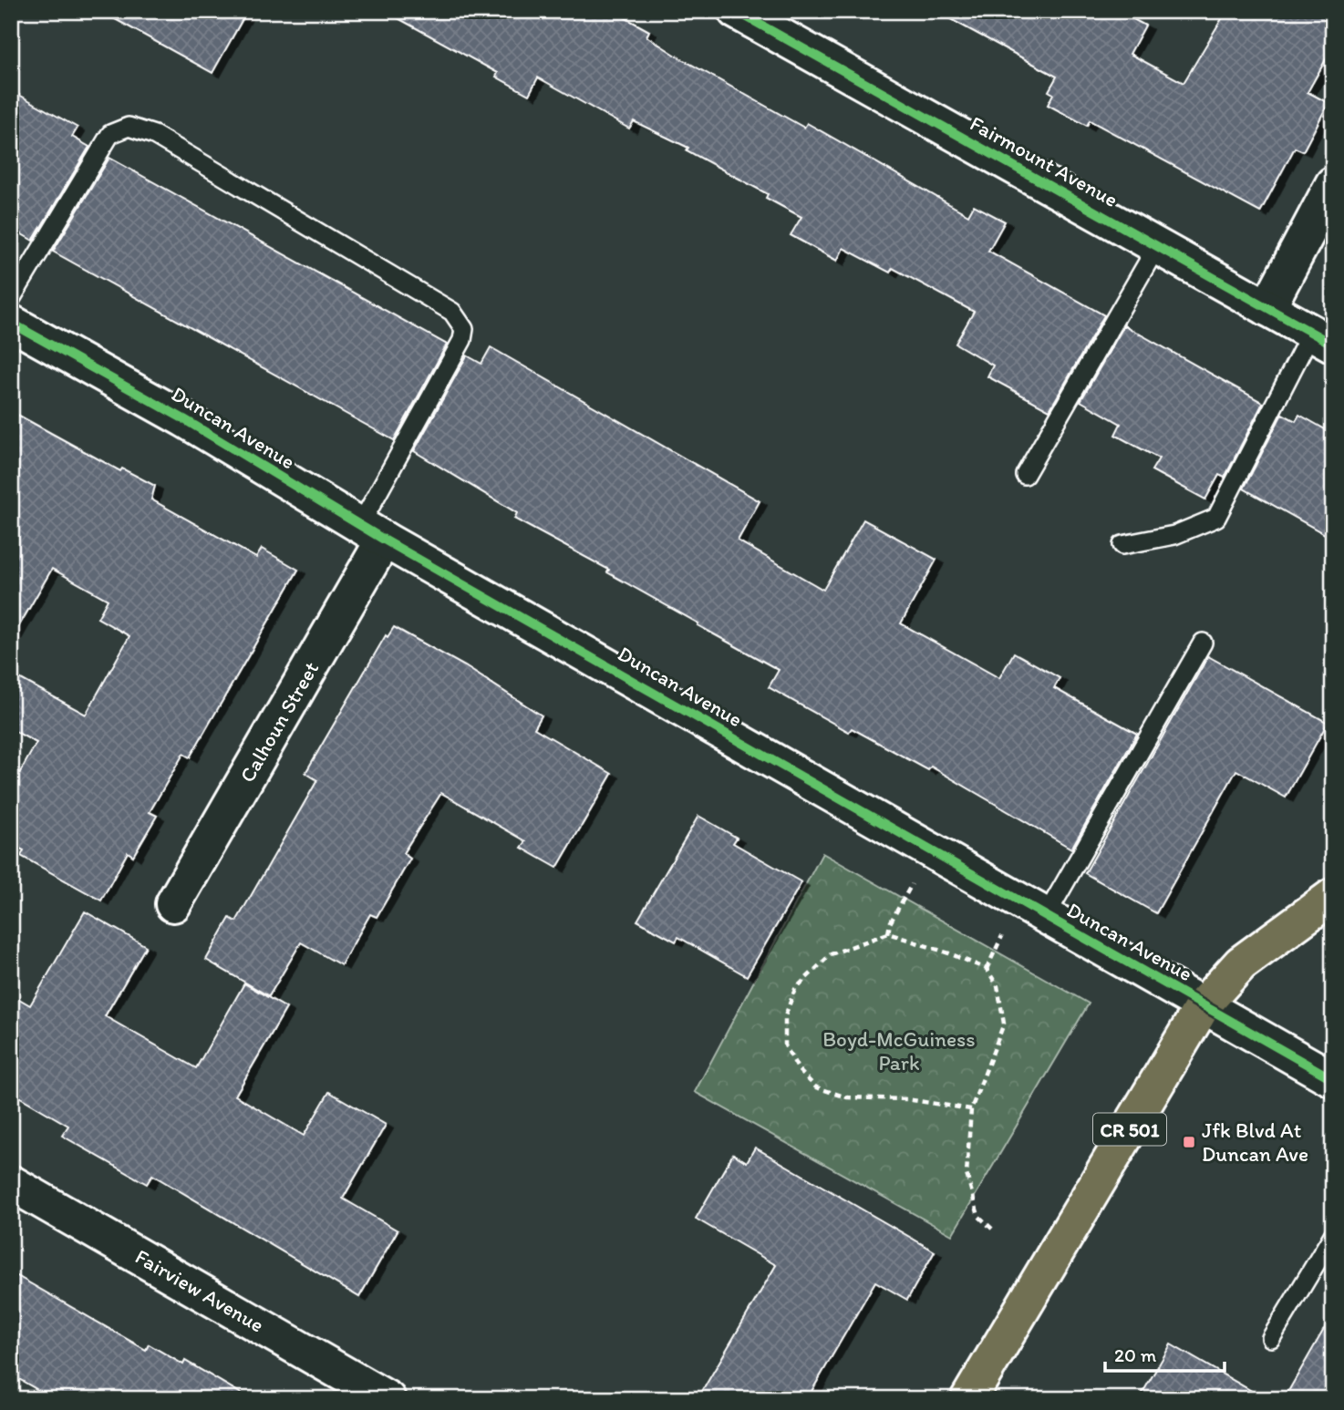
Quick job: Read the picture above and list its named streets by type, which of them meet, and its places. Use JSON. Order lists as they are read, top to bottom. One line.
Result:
{"streets":{"main road":["CR 501"],"street":["Fairmount Avenue","Duncan Avenue","Calhoun Street","Fairview Avenue"]},"crossings":[["Duncan Avenue","Calhoun Street"],["Duncan Avenue","CR 501"]],"parks":["Boyd-McGuiness Park"],"places":{"transit":["Jfk Blvd At Duncan Ave"]},"scale_bar":"20 m"}
